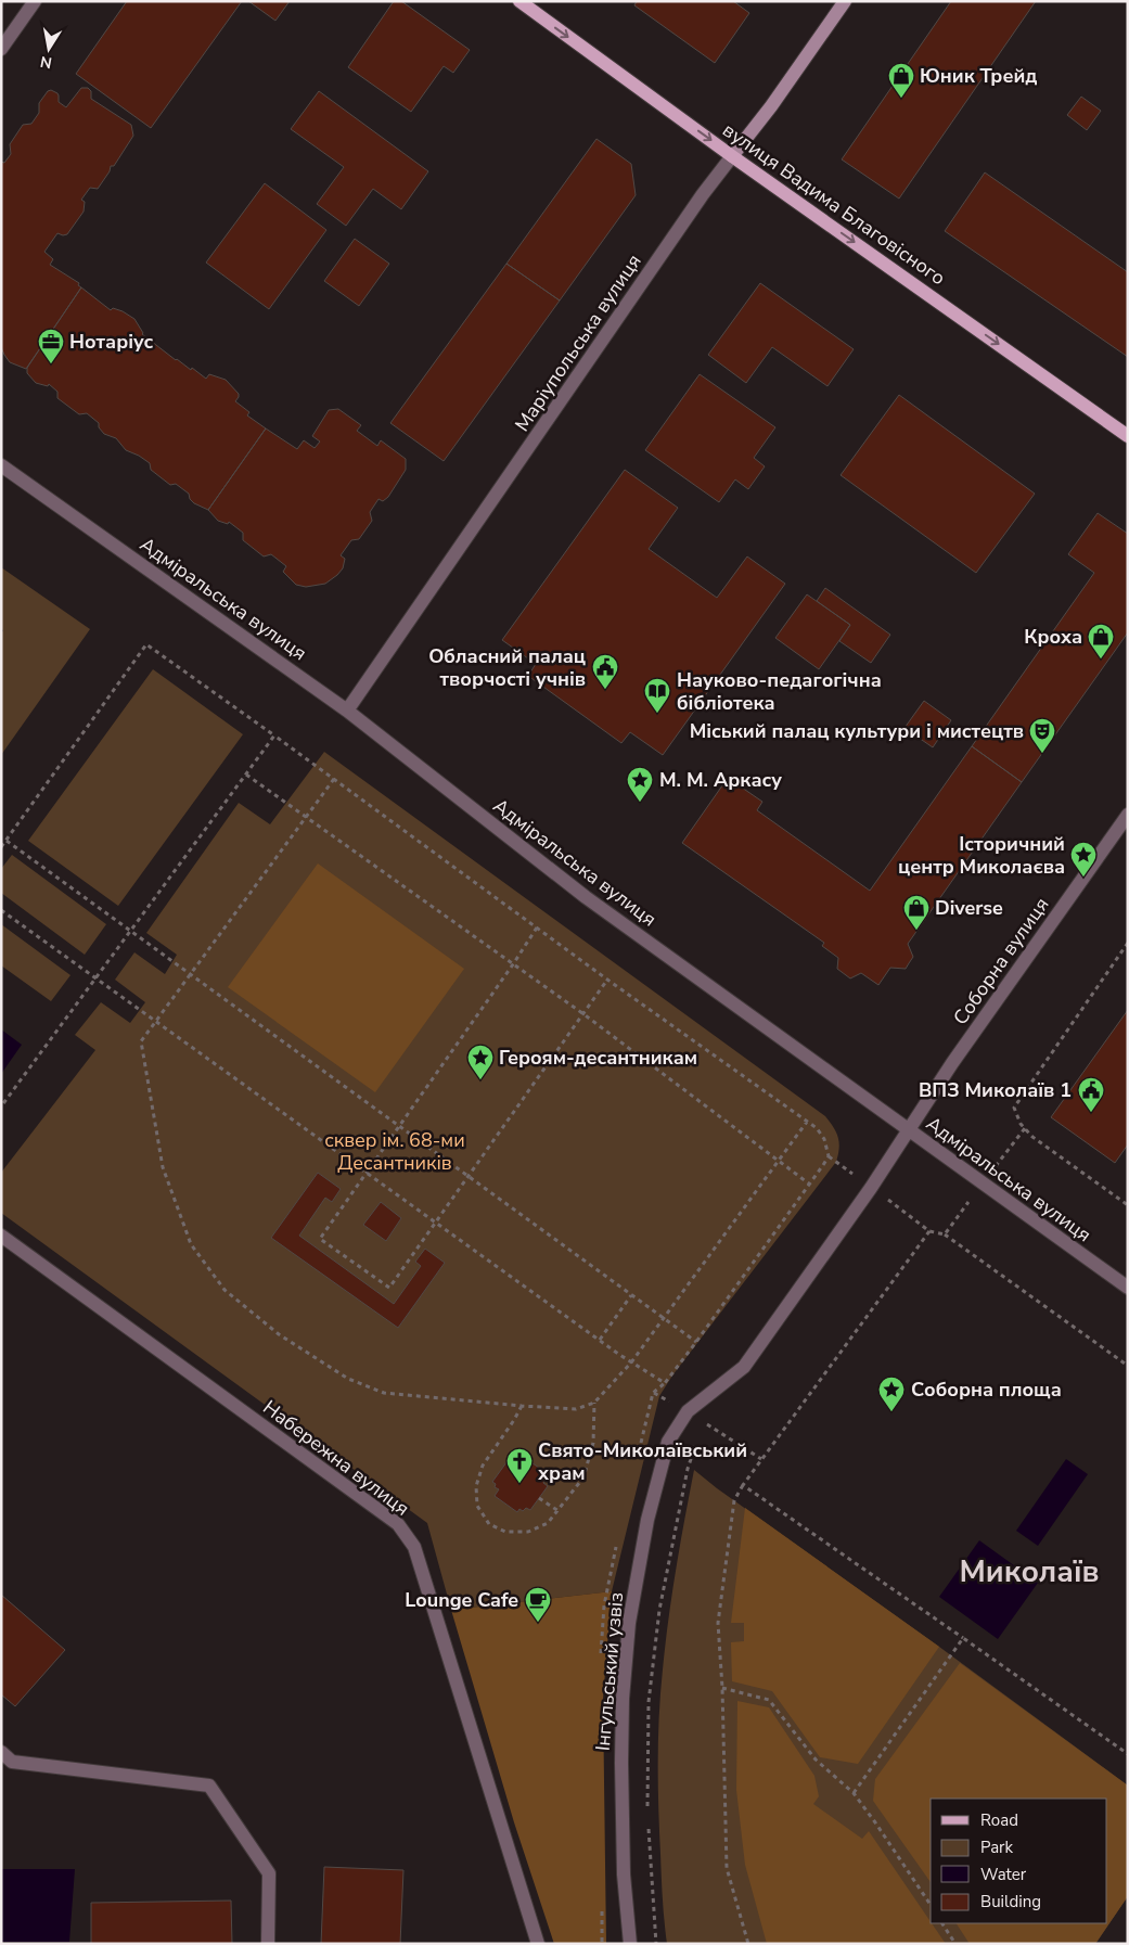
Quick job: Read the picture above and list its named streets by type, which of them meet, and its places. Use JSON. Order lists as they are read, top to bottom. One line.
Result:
{"streets":{"main road":["вулиця Вадима Благовісного"],"street":["Маріупольська вулиця","Адміральська вулиця","Соборна вулиця","Набережна вулиця","Інгульський узвіз"]},"crossings":[["вулиця Вадима Благовісного","Маріупольська вулиця"],["Маріупольська вулиця","Адміральська вулиця"],["Адміральська вулиця","Соборна вулиця"]],"one_way":["вулиця Вадима Благовісного"],"districts":["Миколаїв"],"parks":["сквер ім. 68-ми Десантників"],"places":{"shop":["Юник Трейд","Кроха","Diverse"],"office":["Нотаріус"],"public building":["Обласний палац творчості учнів","ВПЗ Миколаїв 1"],"library":["Науково-педагогічна бібліотека"],"theatre":["Міський палац культури і мистецтв"],"place":["М. М. Аркасу","Історичний центр Миколаєва","Героям-десантникам","Соборна площа"],"church":["Свято-Миколаївський храм"],"cafe":["Lounge Cafe"]},"legend":["Road","Park","Water","Building"],"north":"bottom"}
